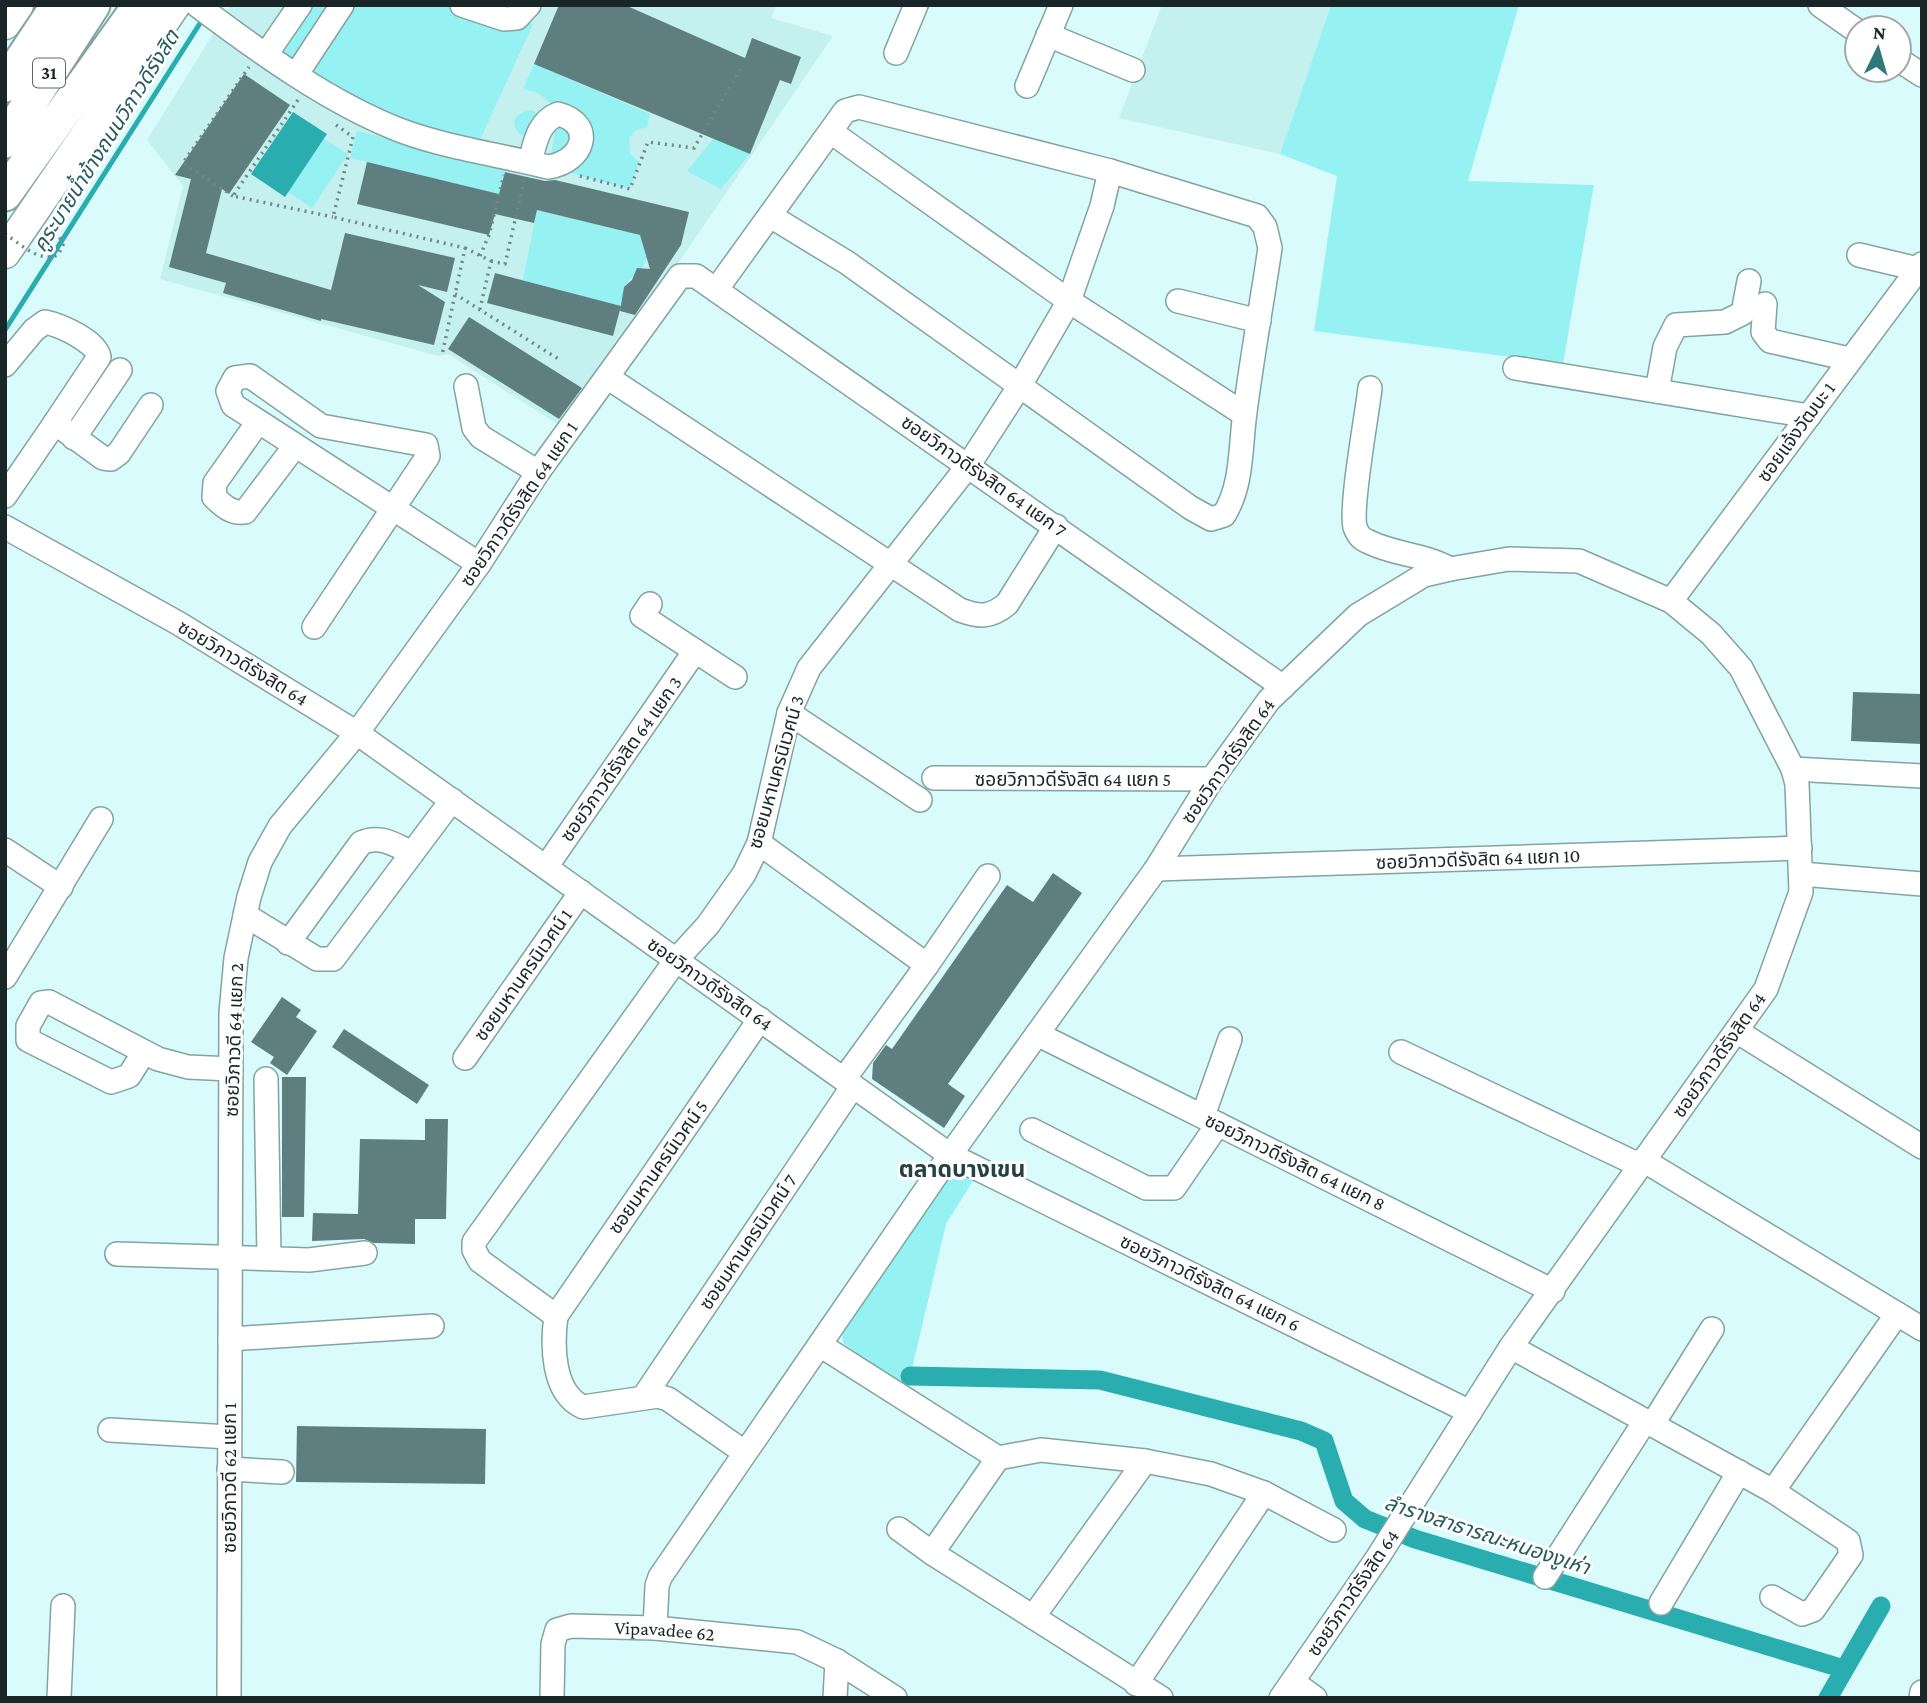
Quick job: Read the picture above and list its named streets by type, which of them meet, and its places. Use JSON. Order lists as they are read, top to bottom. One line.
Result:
{"streets":{"highway":["31"],"street":["ซอยแจ้งวัฒนะ 1","ซอยวิภาวดีรังสิต 64 แยก 7","ซอยวิภาวดีรังสิต 64 แยก 1","ซอยวิภาวดีรังสิต 64","ซอยวิภาวดีรังสิต 64 แยก 3","ซอยมหานครนิเวศน์ 3","ซอยวิภาวดีรังสิต 64 แยก 5","ซอยวิภาวดีรังสิต 64 แยก 10","ซอยมหานครนิเวศน์ 1","ซอยวิภาวดี 64 แยก 2","ซอยวิภาวดีรังสิต 64 แยก 8","ซอยมหานครนิเวศน์ 5","ซอยมหานครนิเวศน์ 7","ซอยวิภาวดีรังสิต 64 แยก 6","ซอยวิภาวดี 62 แยก 1","Vipavadee 62"]},"crossings":[["ซอยแจ้งวัฒนะ 1","ซอยวิภาวดีรังสิต 64"],["ซอยวิภาวดีรังสิต 64 แยก 7","ซอยวิภาวดีรังสิต 64 แยก 1"],["ซอยวิภาวดีรังสิต 64 แยก 7","ซอยวิภาวดีรังสิต 64"],["ซอยวิภาวดีรังสิต 64 แยก 7","ซอยมหานครนิเวศน์ 3"],["ซอยวิภาวดีรังสิต 64 แยก 1","ซอยวิภาวดีรังสิต 64"],["ซอยวิภาวดีรังสิต 64 แยก 1","ซอยวิภาวดี 64 แยก 2"],["ซอยวิภาวดีรังสิต 64","ซอยวิภาวดีรังสิต 64 แยก 3"],["ซอยวิภาวดีรังสิต 64","ซอยมหานครนิเวศน์ 3"],["ซอยวิภาวดีรังสิต 64","ซอยวิภาวดีรังสิต 64 แยก 5"],["ซอยวิภาวดีรังสิต 64","ซอยวิภาวดีรังสิต 64 แยก 10"],["ซอยวิภาวดีรังสิต 64","ซอยมหานครนิเวศน์ 1"],["ซอยวิภาวดีรังสิต 64","ซอยวิภาวดี 64 แยก 2"],["ซอยวิภาวดีรังสิต 64","ซอยวิภาวดีรังสิต 64 แยก 8"],["ซอยวิภาวดีรังสิต 64","ซอยมหานครนิเวศน์ 5"],["ซอยวิภาวดีรังสิต 64","ซอยมหานครนิเวศน์ 7"],["ซอยวิภาวดีรังสิต 64","ซอยวิภาวดีรังสิต 64 แยก 6"],["ซอยมหานครนิเวศน์ 3","ซอยมหานครนิเวศน์ 5"],["ซอยวิภาวดี 64 แยก 2","ซอยวิภาวดี 62 แยก 1"]],"districts":["ตลาดบางเขน"],"water":["คูระบายน้ำข้างถนนวิภาวดีรังสิต","ลำรางสาธารณะหนองงูเห่า"],"north":"top"}
